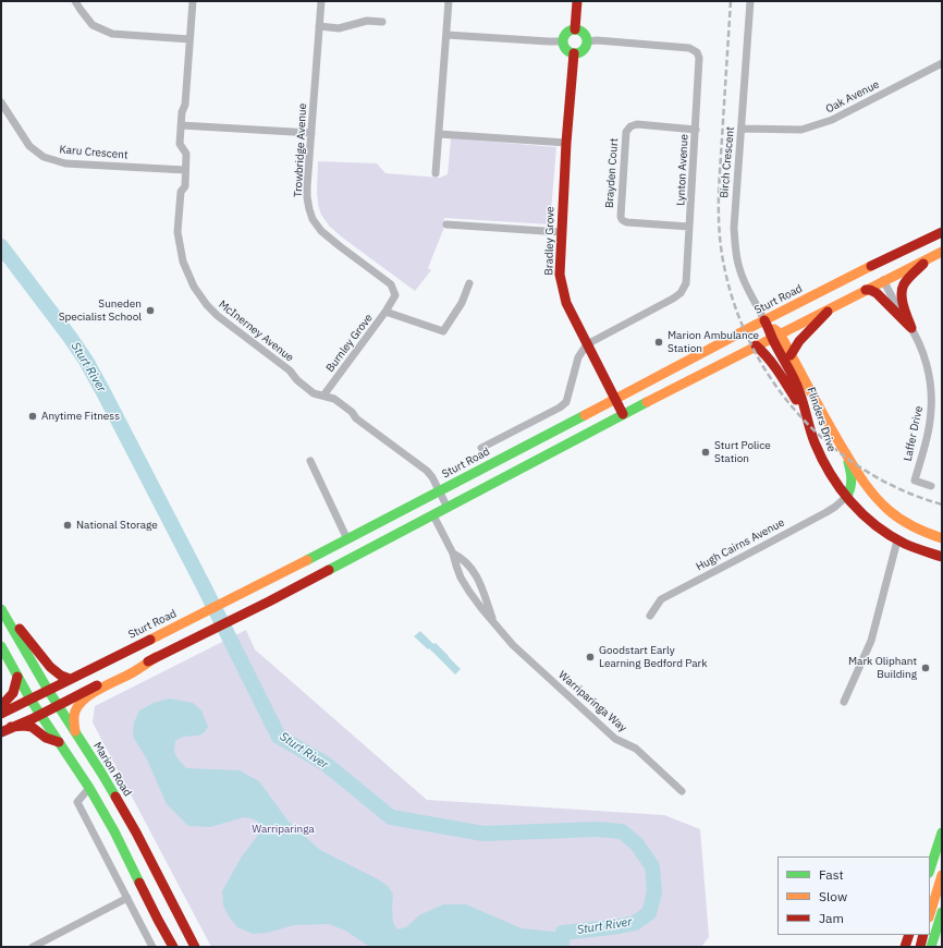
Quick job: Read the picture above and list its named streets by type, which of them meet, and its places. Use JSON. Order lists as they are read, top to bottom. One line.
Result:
{"streets":{"main road":["Bradley Grove","Sturt Road","Flinders Drive","Marion Road"],"street":["Oak Avenue","Trowbridge Avenue","Karu Crescent","Birch Crescent","Lynton Avenue","Brayden Court","McInerney Avenue","Burnley Grove","Laffer Drive","Hugh Cairns Avenue","Warriparinga Way"]},"crossings":[["Oak Avenue","Birch Crescent"],["Trowbridge Avenue","Burnley Grove"],["Karu Crescent","McInerney Avenue"],["Birch Crescent","Sturt Road"],["Lynton Avenue","Brayden Court"],["Lynton Avenue","Bradley Grove"],["Bradley Grove","Sturt Road"],["Sturt Road","McInerney Avenue"],["Sturt Road","Marion Road"],["McInerney Avenue","Burnley Grove"],["Flinders Drive","Hugh Cairns Avenue"]],"water":["Sturt River"],"parks":["Warriparinga"],"places":["Suneden Specialist School","Marion Ambulance Station","Anytime Fitness","Sturt Police Station","National Storage","Goodstart Early Learning Bedford Park","Mark Oliphant Building"],"legend":["Fast","Slow","Jam"]}
